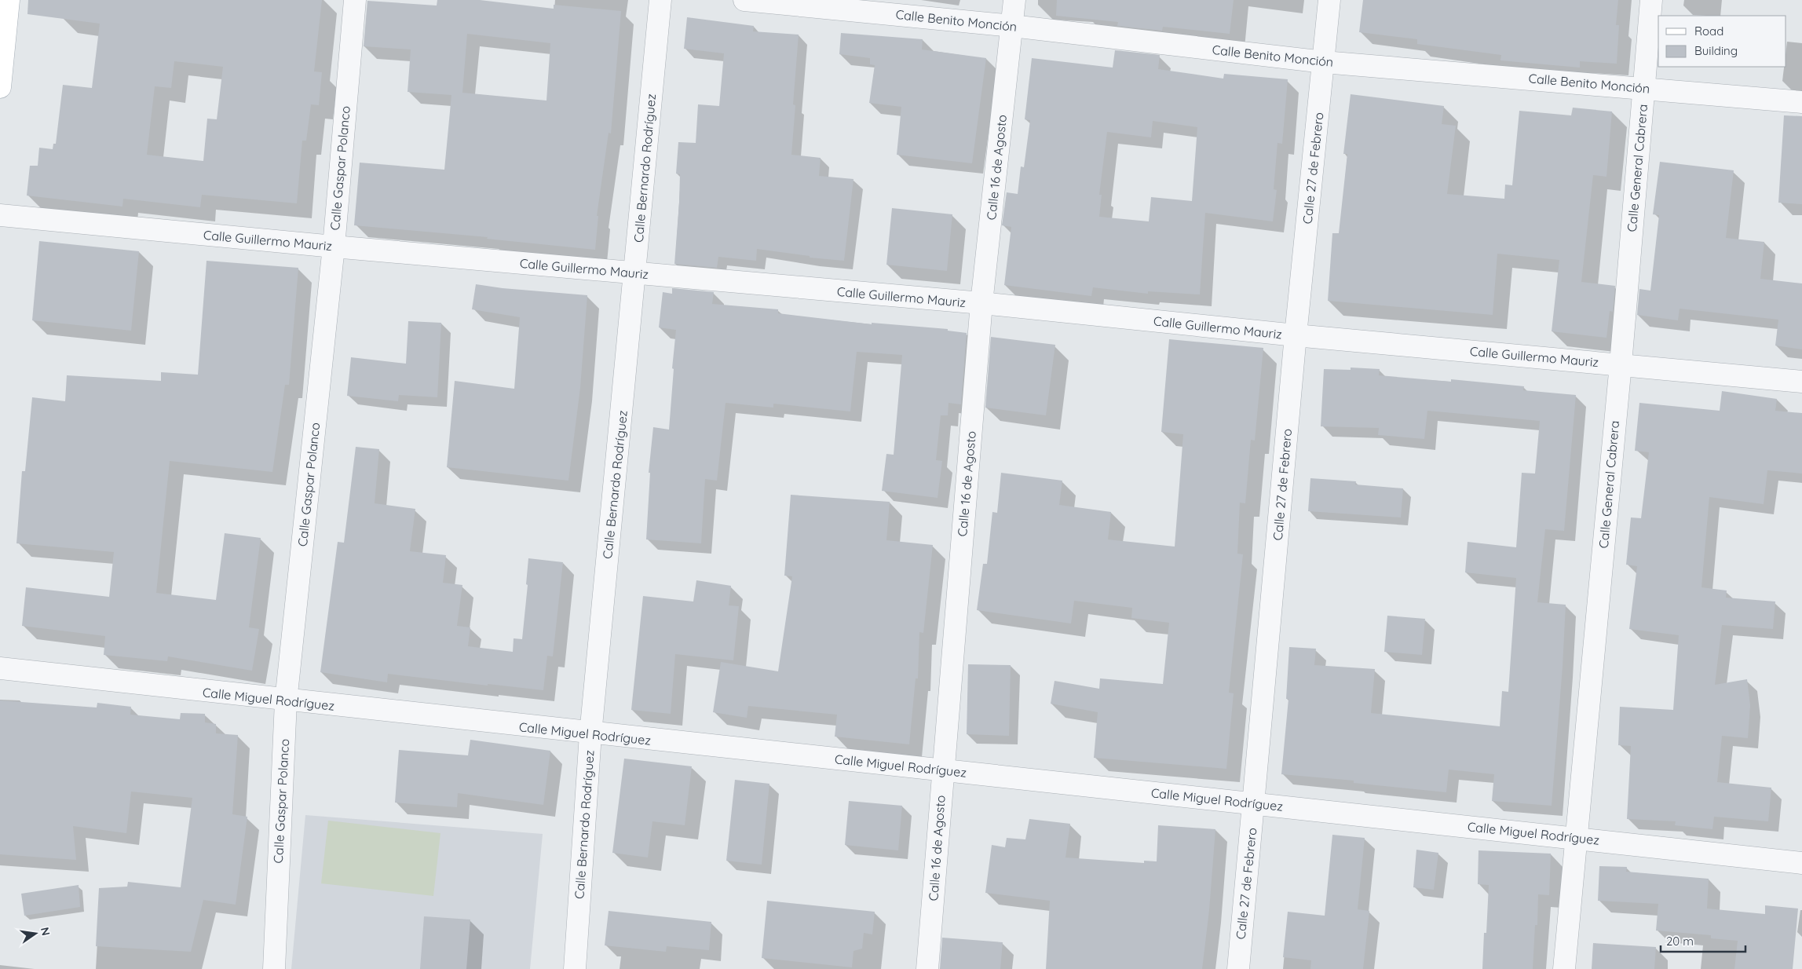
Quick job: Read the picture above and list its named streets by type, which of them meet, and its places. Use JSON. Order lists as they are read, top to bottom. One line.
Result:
{"streets":{"street":["Calle Benito Monción","Calle 16 de Agosto","Calle Gaspar Polanco","Calle Bernardo Rodríguez","Calle 27 de Febrero","Calle General Cabrera","Calle Guillermo Mauriz","Calle Miguel Rodríguez"]},"crossings":[["Calle Benito Monción","Calle 16 de Agosto"],["Calle Benito Monción","Calle 27 de Febrero"],["Calle Benito Monción","Calle General Cabrera"],["Calle 16 de Agosto","Calle Guillermo Mauriz"],["Calle 16 de Agosto","Calle Miguel Rodríguez"],["Calle Gaspar Polanco","Calle Guillermo Mauriz"],["Calle Gaspar Polanco","Calle Miguel Rodríguez"],["Calle Bernardo Rodríguez","Calle Guillermo Mauriz"],["Calle Bernardo Rodríguez","Calle Miguel Rodríguez"],["Calle 27 de Febrero","Calle Guillermo Mauriz"],["Calle 27 de Febrero","Calle Miguel Rodríguez"],["Calle General Cabrera","Calle Guillermo Mauriz"],["Calle General Cabrera","Calle Miguel Rodríguez"]],"legend":["Road","Building"],"scale_bar":"20 m","north":"right"}
